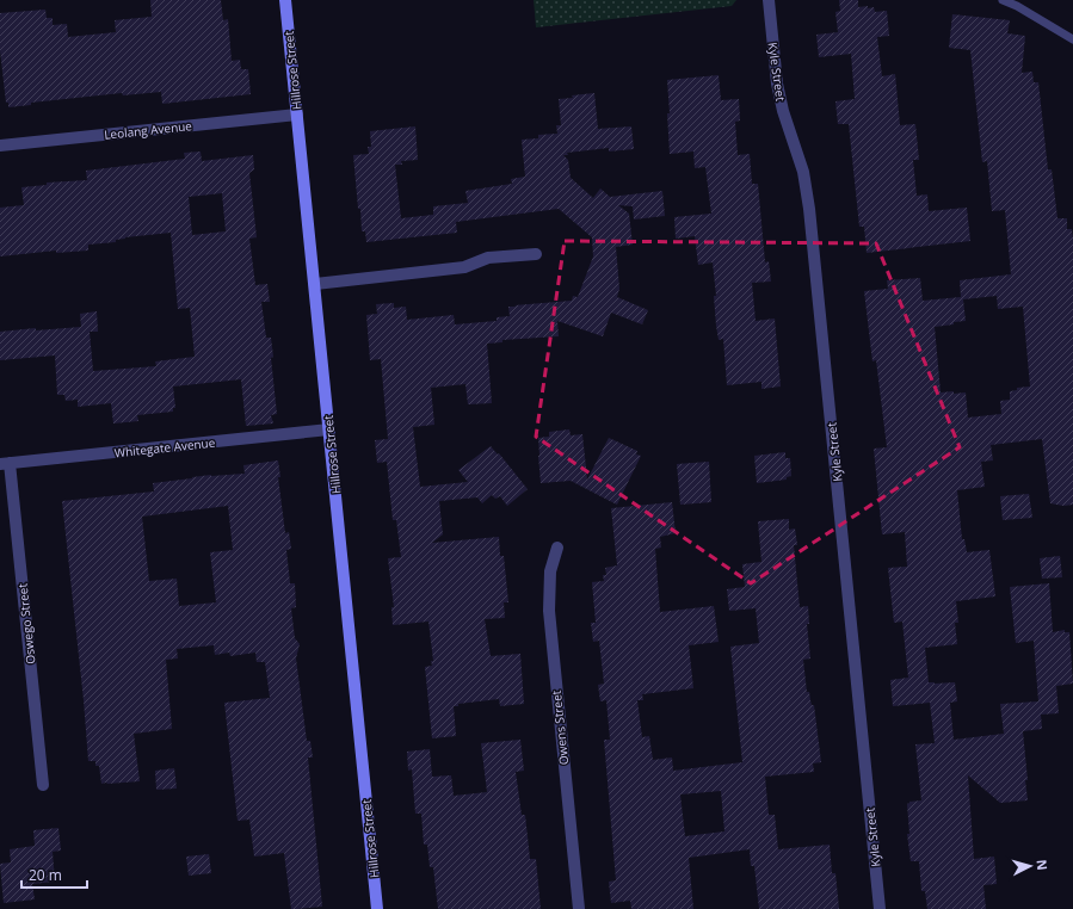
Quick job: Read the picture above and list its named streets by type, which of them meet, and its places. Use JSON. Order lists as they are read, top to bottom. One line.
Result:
{"streets":{"street":["Hillrose Street","Kyle Street","Leolang Avenue","Whitegate Avenue","Oswego Street","Owens Street"]},"crossings":[["Hillrose Street","Leolang Avenue"],["Hillrose Street","Whitegate Avenue"],["Whitegate Avenue","Oswego Street"]],"scale_bar":"20 m","north":"right"}
